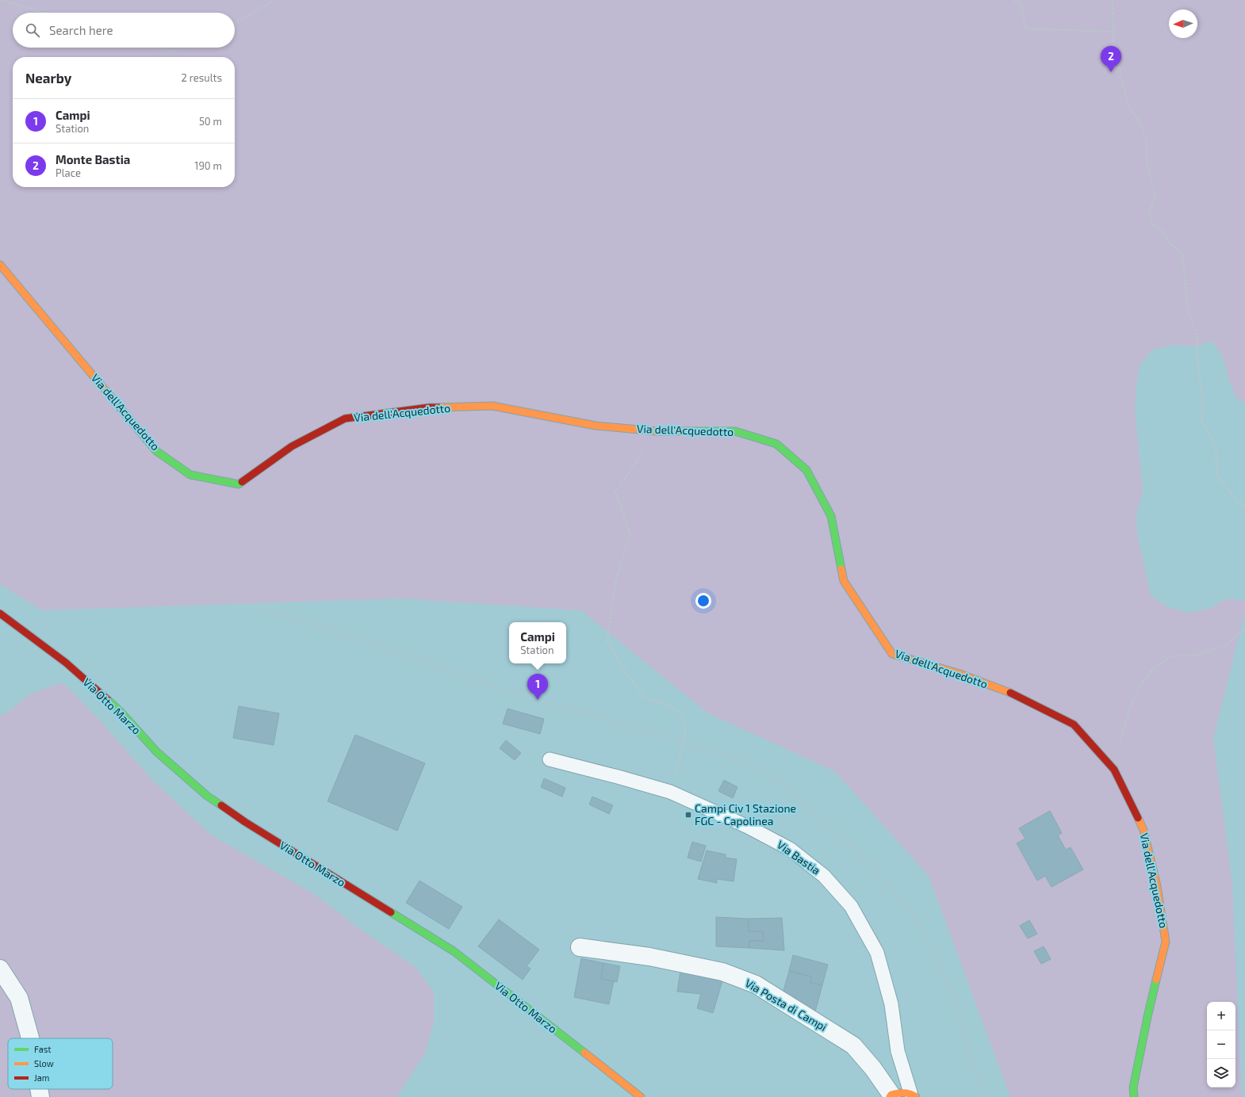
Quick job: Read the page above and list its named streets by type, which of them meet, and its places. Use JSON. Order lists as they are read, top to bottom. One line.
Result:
{"streets":{"street":["Via dell'Acquedotto","Via Otto Marzo","Via Posta di Campi"],"lane":["Via Bastia"]},"places":{"transit":["Campi Civ 1 Stazione FGC - Capolinea"]},"legend":["Fast","Slow","Jam"],"north":"left","page":{"search":"Search here","pins":["2","1"],"heading":["Nearby","2 results"],"list":[{"mark":"1","name":"Campi","note":"Station","value":"50 m"},{"mark":"2","name":"Monte Bastia","note":"Place","value":"190 m"}],"popup":["Campi","Station"],"map_buttons":["+","−"]}}
